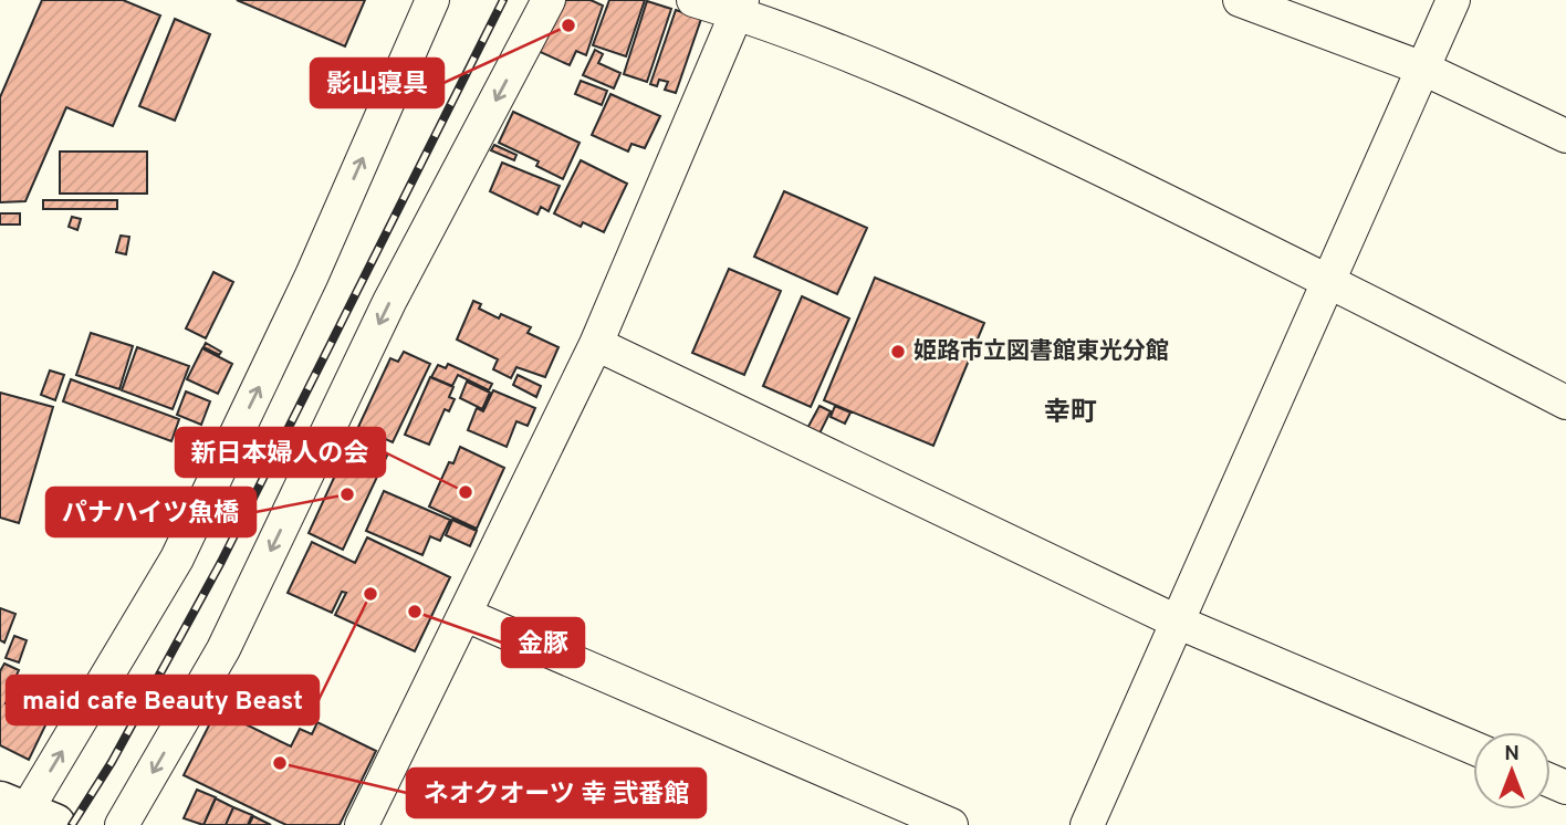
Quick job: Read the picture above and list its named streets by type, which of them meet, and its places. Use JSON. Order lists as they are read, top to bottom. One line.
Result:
{"districts":["幸町"],"places":["影山寝具","姫路市立図書館東光分館","新日本婦人の会","パナハイツ魚橋","maid cafe Beauty Beast","金豚","ネオクオーツ 幸 弐番館"],"north":"top"}
